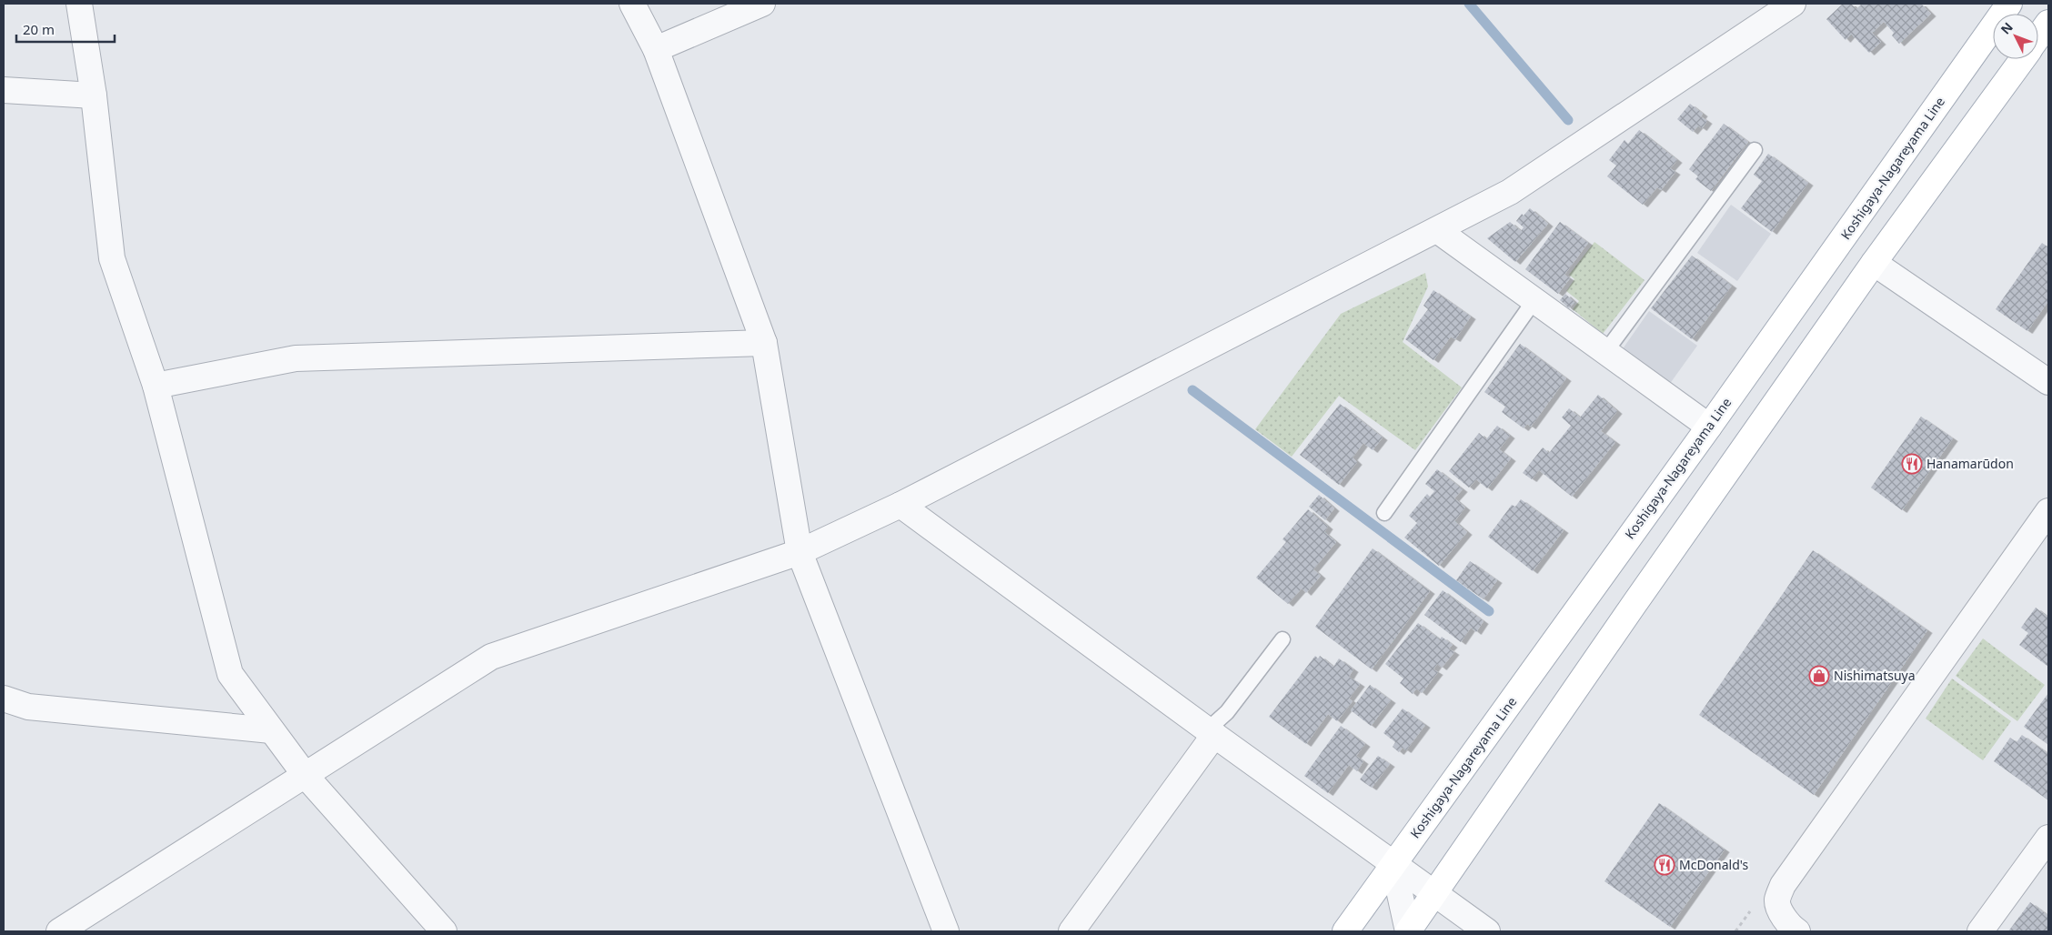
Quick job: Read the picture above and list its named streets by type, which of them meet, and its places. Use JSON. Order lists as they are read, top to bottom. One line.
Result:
{"streets":{"main road":["Koshigaya-Nagareyama Line"]},"places":{"restaurant":["Hanamarūdon","McDonald's"],"shop":["Nishimatsuya"]},"scale_bar":"20 m","north":"top left"}
